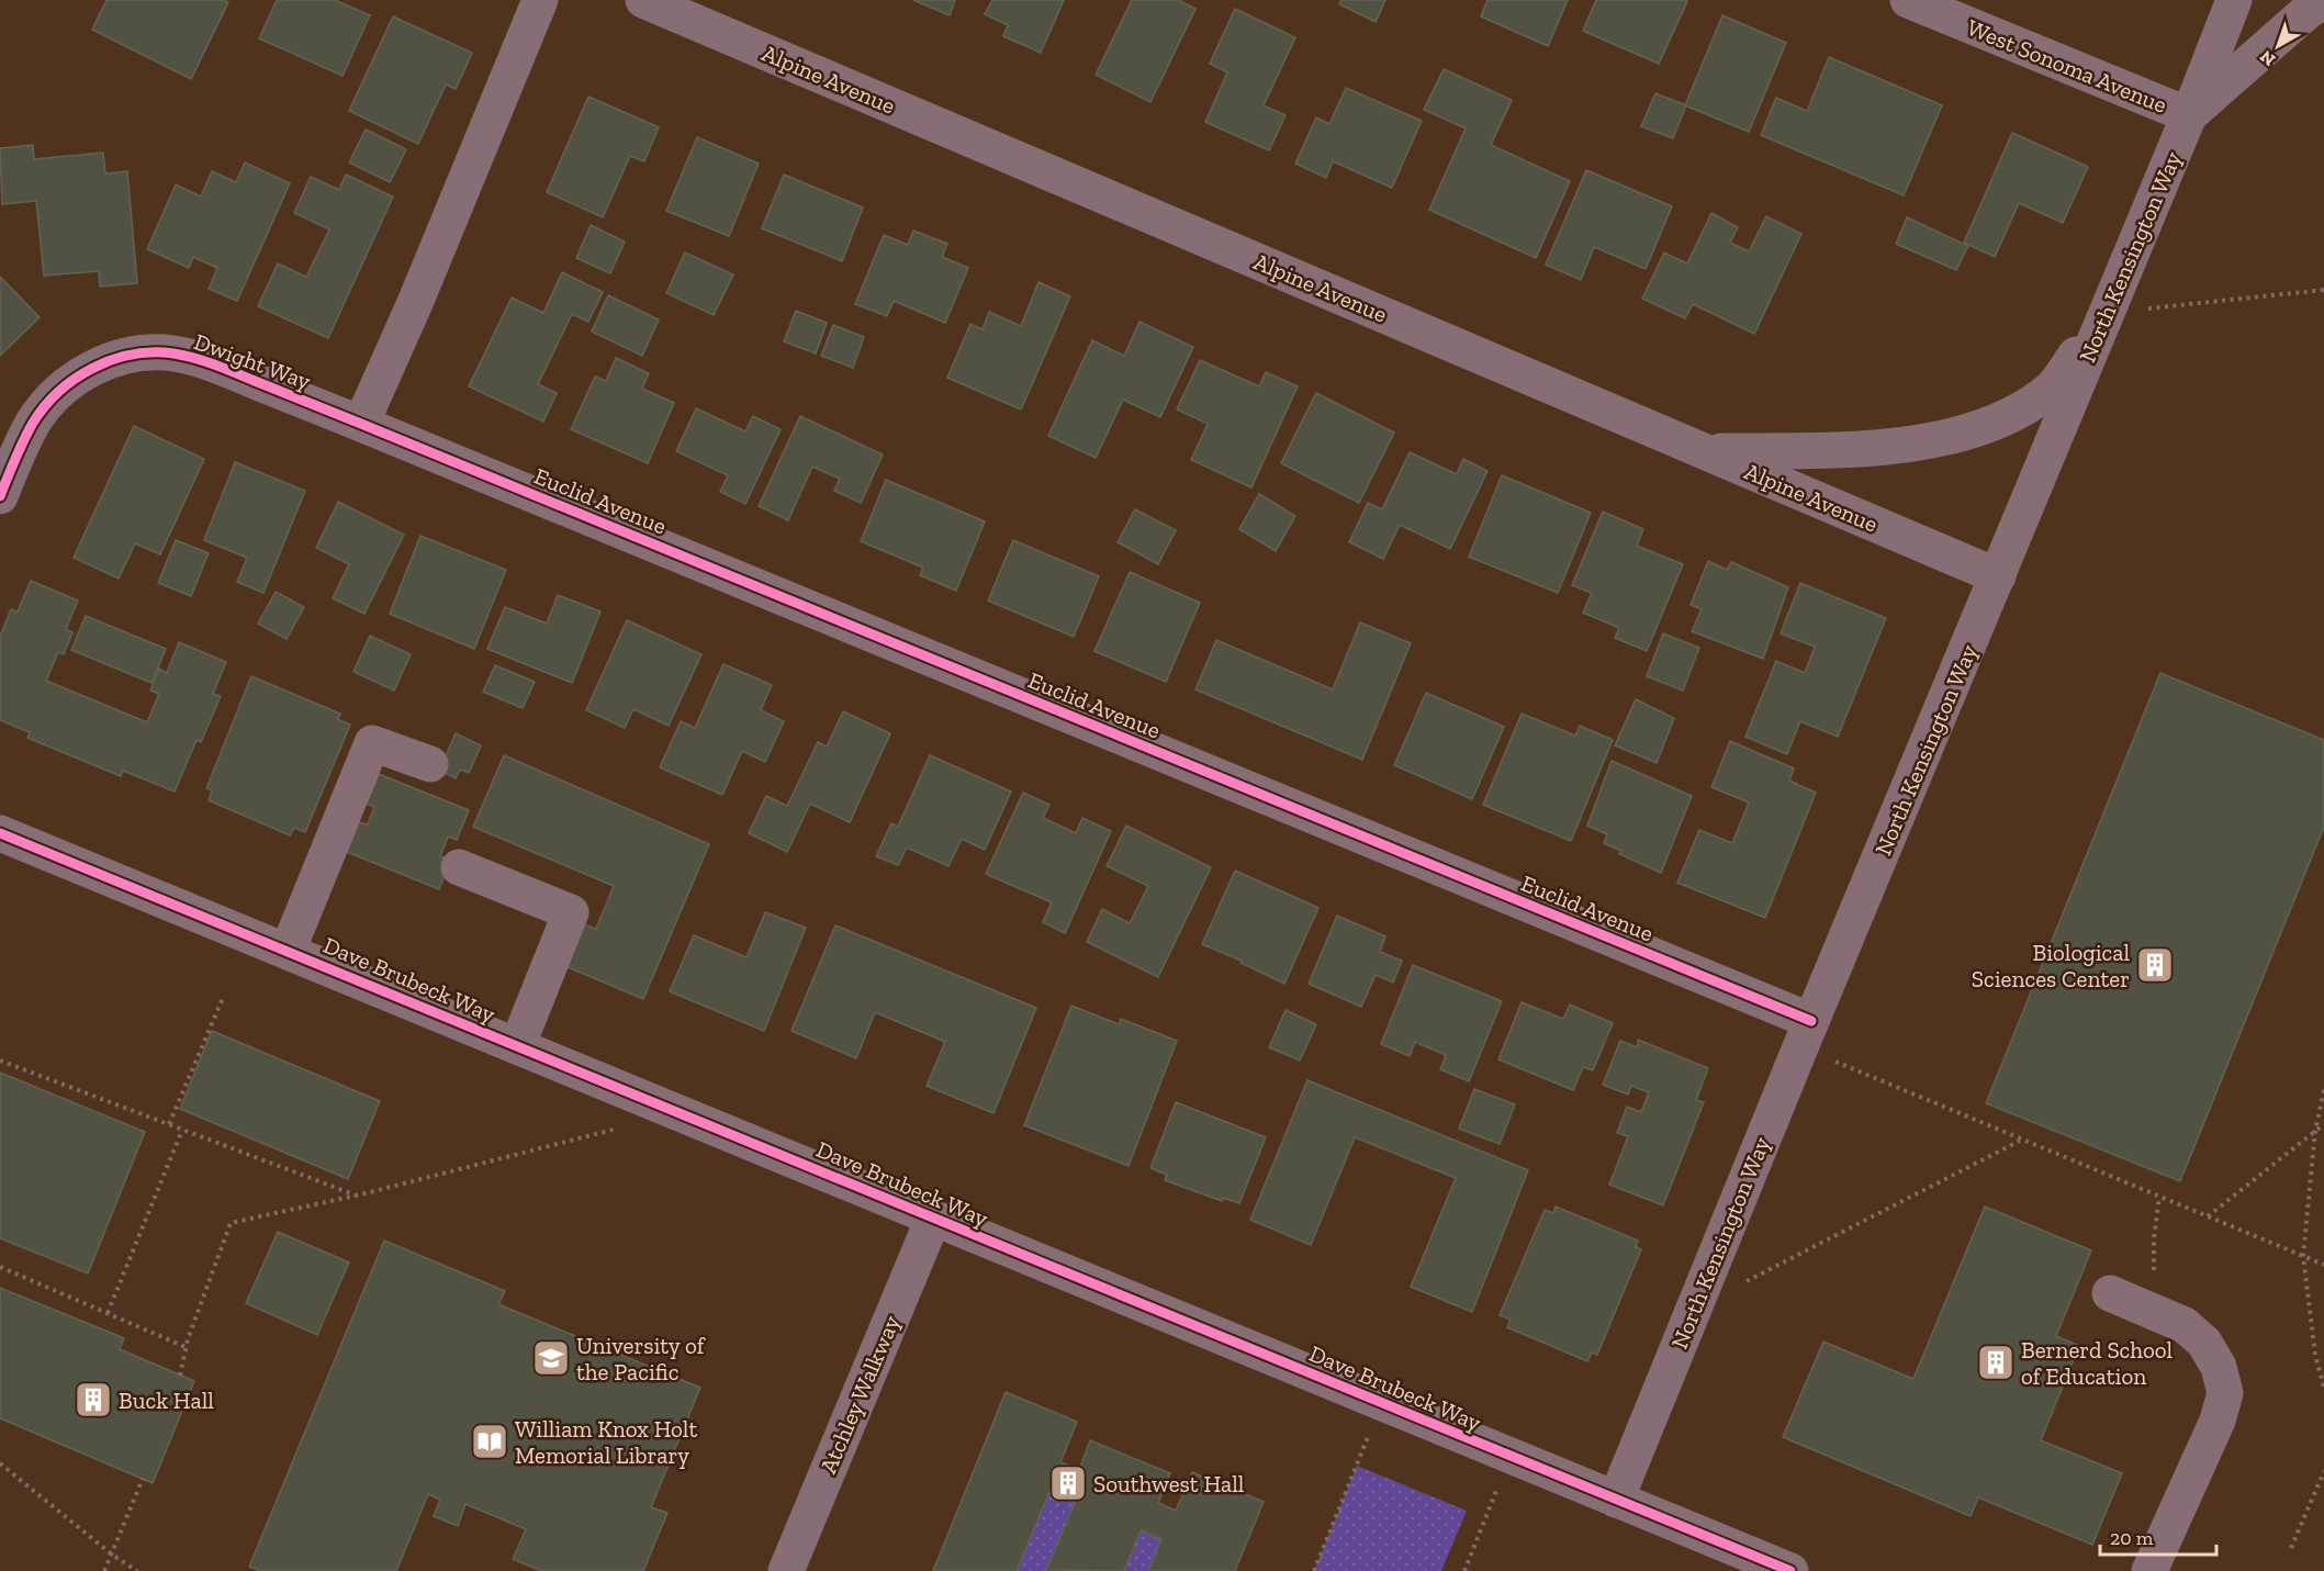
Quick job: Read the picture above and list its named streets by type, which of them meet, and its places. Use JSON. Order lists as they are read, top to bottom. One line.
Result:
{"streets":{"street":["West Sonoma Avenue","Alpine Avenue","North Kensington Way","Dwight Way","Euclid Avenue","Dave Brubeck Way","Atchley Walkway"]},"crossings":[["West Sonoma Avenue","North Kensington Way"],["Alpine Avenue","North Kensington Way"],["North Kensington Way","Euclid Avenue"],["North Kensington Way","Dave Brubeck Way"],["Dwight Way","Euclid Avenue"],["Dave Brubeck Way","Atchley Walkway"]],"places":{"building":["Biological Sciences Center","Bernerd School of Education","Buck Hall","Southwest Hall"],"school or university":["University of the Pacific"],"library":["William Knox Holt Memorial Library"]},"scale_bar":"20 m","north":"bottom left"}
